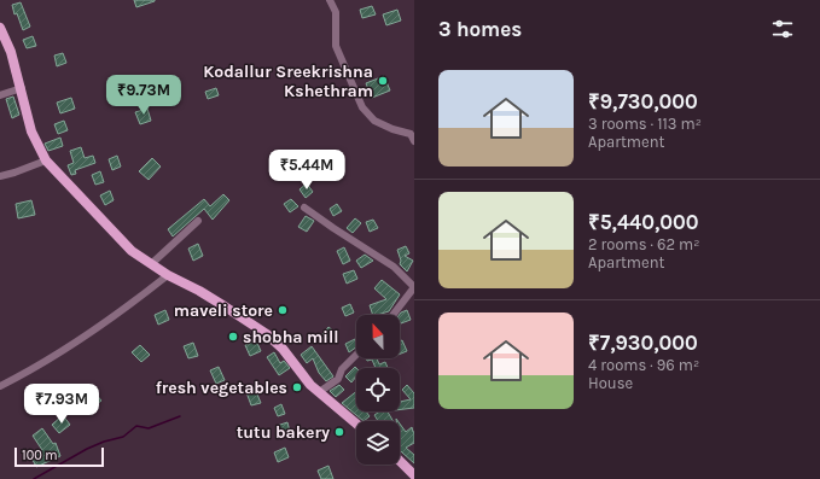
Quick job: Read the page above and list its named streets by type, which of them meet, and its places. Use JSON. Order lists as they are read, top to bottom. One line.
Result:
{"places":["Kodallur Sreekrishna Kshethram","maveli store","shobha mill","fresh vegetables","tutu bakery"],"scale_bar":"100 m","north":"top","page":{"heading":"3 homes","list":[{"name":"₹9,730,000","note":"3 rooms · 113 m² · Apartment"},{"name":"₹5,440,000","note":"2 rooms · 62 m² · Apartment"},{"name":"₹7,930,000","note":"4 rooms · 96 m² · House"}],"price":["₹9.73M","₹5.44M","₹7.93M"],"scale":"100 m"}}
